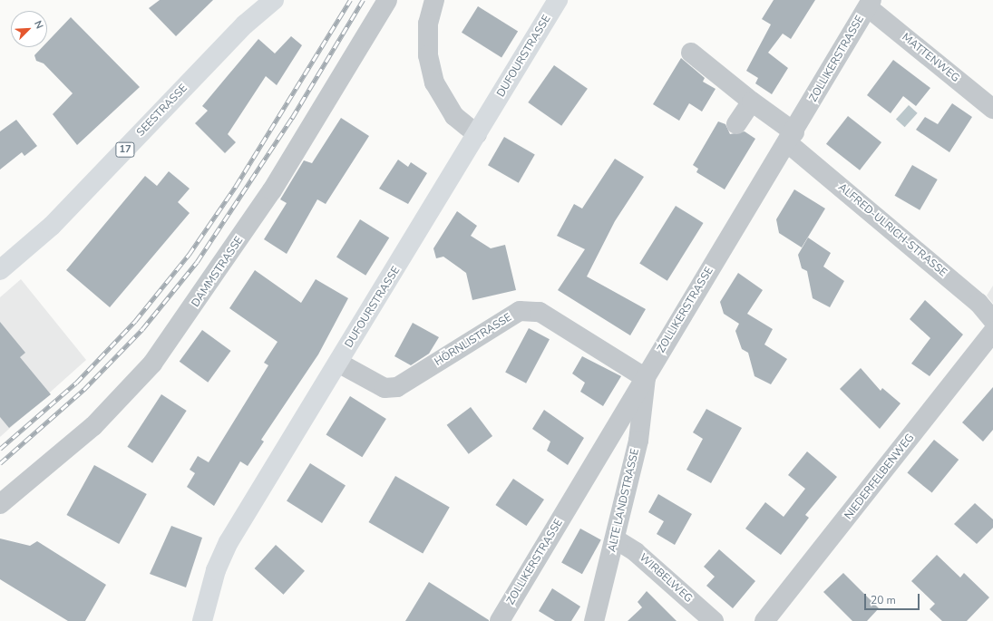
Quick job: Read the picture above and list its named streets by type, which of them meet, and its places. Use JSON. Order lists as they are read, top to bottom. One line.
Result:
{"streets":{"main road":["DUFOURSTRASSE","SEESTRASSE","17"],"street":["MATTENWEG","ZOLLIKERSTRASSE","ALFRED-ULRICH-STRASSE","DAMMSTRASSE","HÖRNLISTRASSE","NIEDERFELBENWEG","ALTE LANDSTRASSE","WIRBELWEG"]},"crossings":[["DUFOURSTRASSE","HÖRNLISTRASSE"],["MATTENWEG","ZOLLIKERSTRASSE"],["ZOLLIKERSTRASSE","ALFRED-ULRICH-STRASSE"],["ZOLLIKERSTRASSE","HÖRNLISTRASSE"],["ZOLLIKERSTRASSE","ALTE LANDSTRASSE"],["SEESTRASSE","17"],["HÖRNLISTRASSE","ALTE LANDSTRASSE"],["ALTE LANDSTRASSE","WIRBELWEG"]],"scale_bar":"20 m","north":"top right"}
